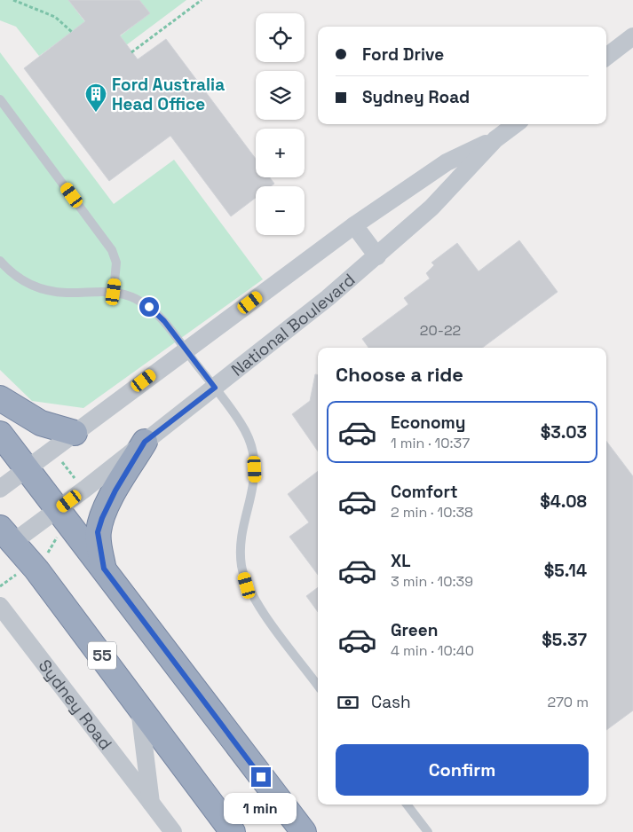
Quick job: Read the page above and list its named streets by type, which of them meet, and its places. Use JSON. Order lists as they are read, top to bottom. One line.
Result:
{"streets":{"highway":["55","Sydney Road"],"street":["National Boulevard"]},"crossings":[["National Boulevard","Sydney Road"]],"places":{"building":["Ford Australia Head Office"]},"house_numbers":["20-22"],"page":{"map_buttons":["+","−"],"banner":["Ford Drive","Sydney Road"],"heading":"Choose a ride","list":[{"name":"Economy","note":"1 min · 10:37","value":"$3.03"},{"name":"Comfort","note":"2 min · 10:38","value":"$4.08"},{"name":"XL","note":"3 min · 10:39","value":"$5.14"},{"name":"Green","note":"4 min · 10:40","value":"$5.37"}],"pay":["Cash","270 m"],"buttons":"Confirm","bubble":"1 min"}}
